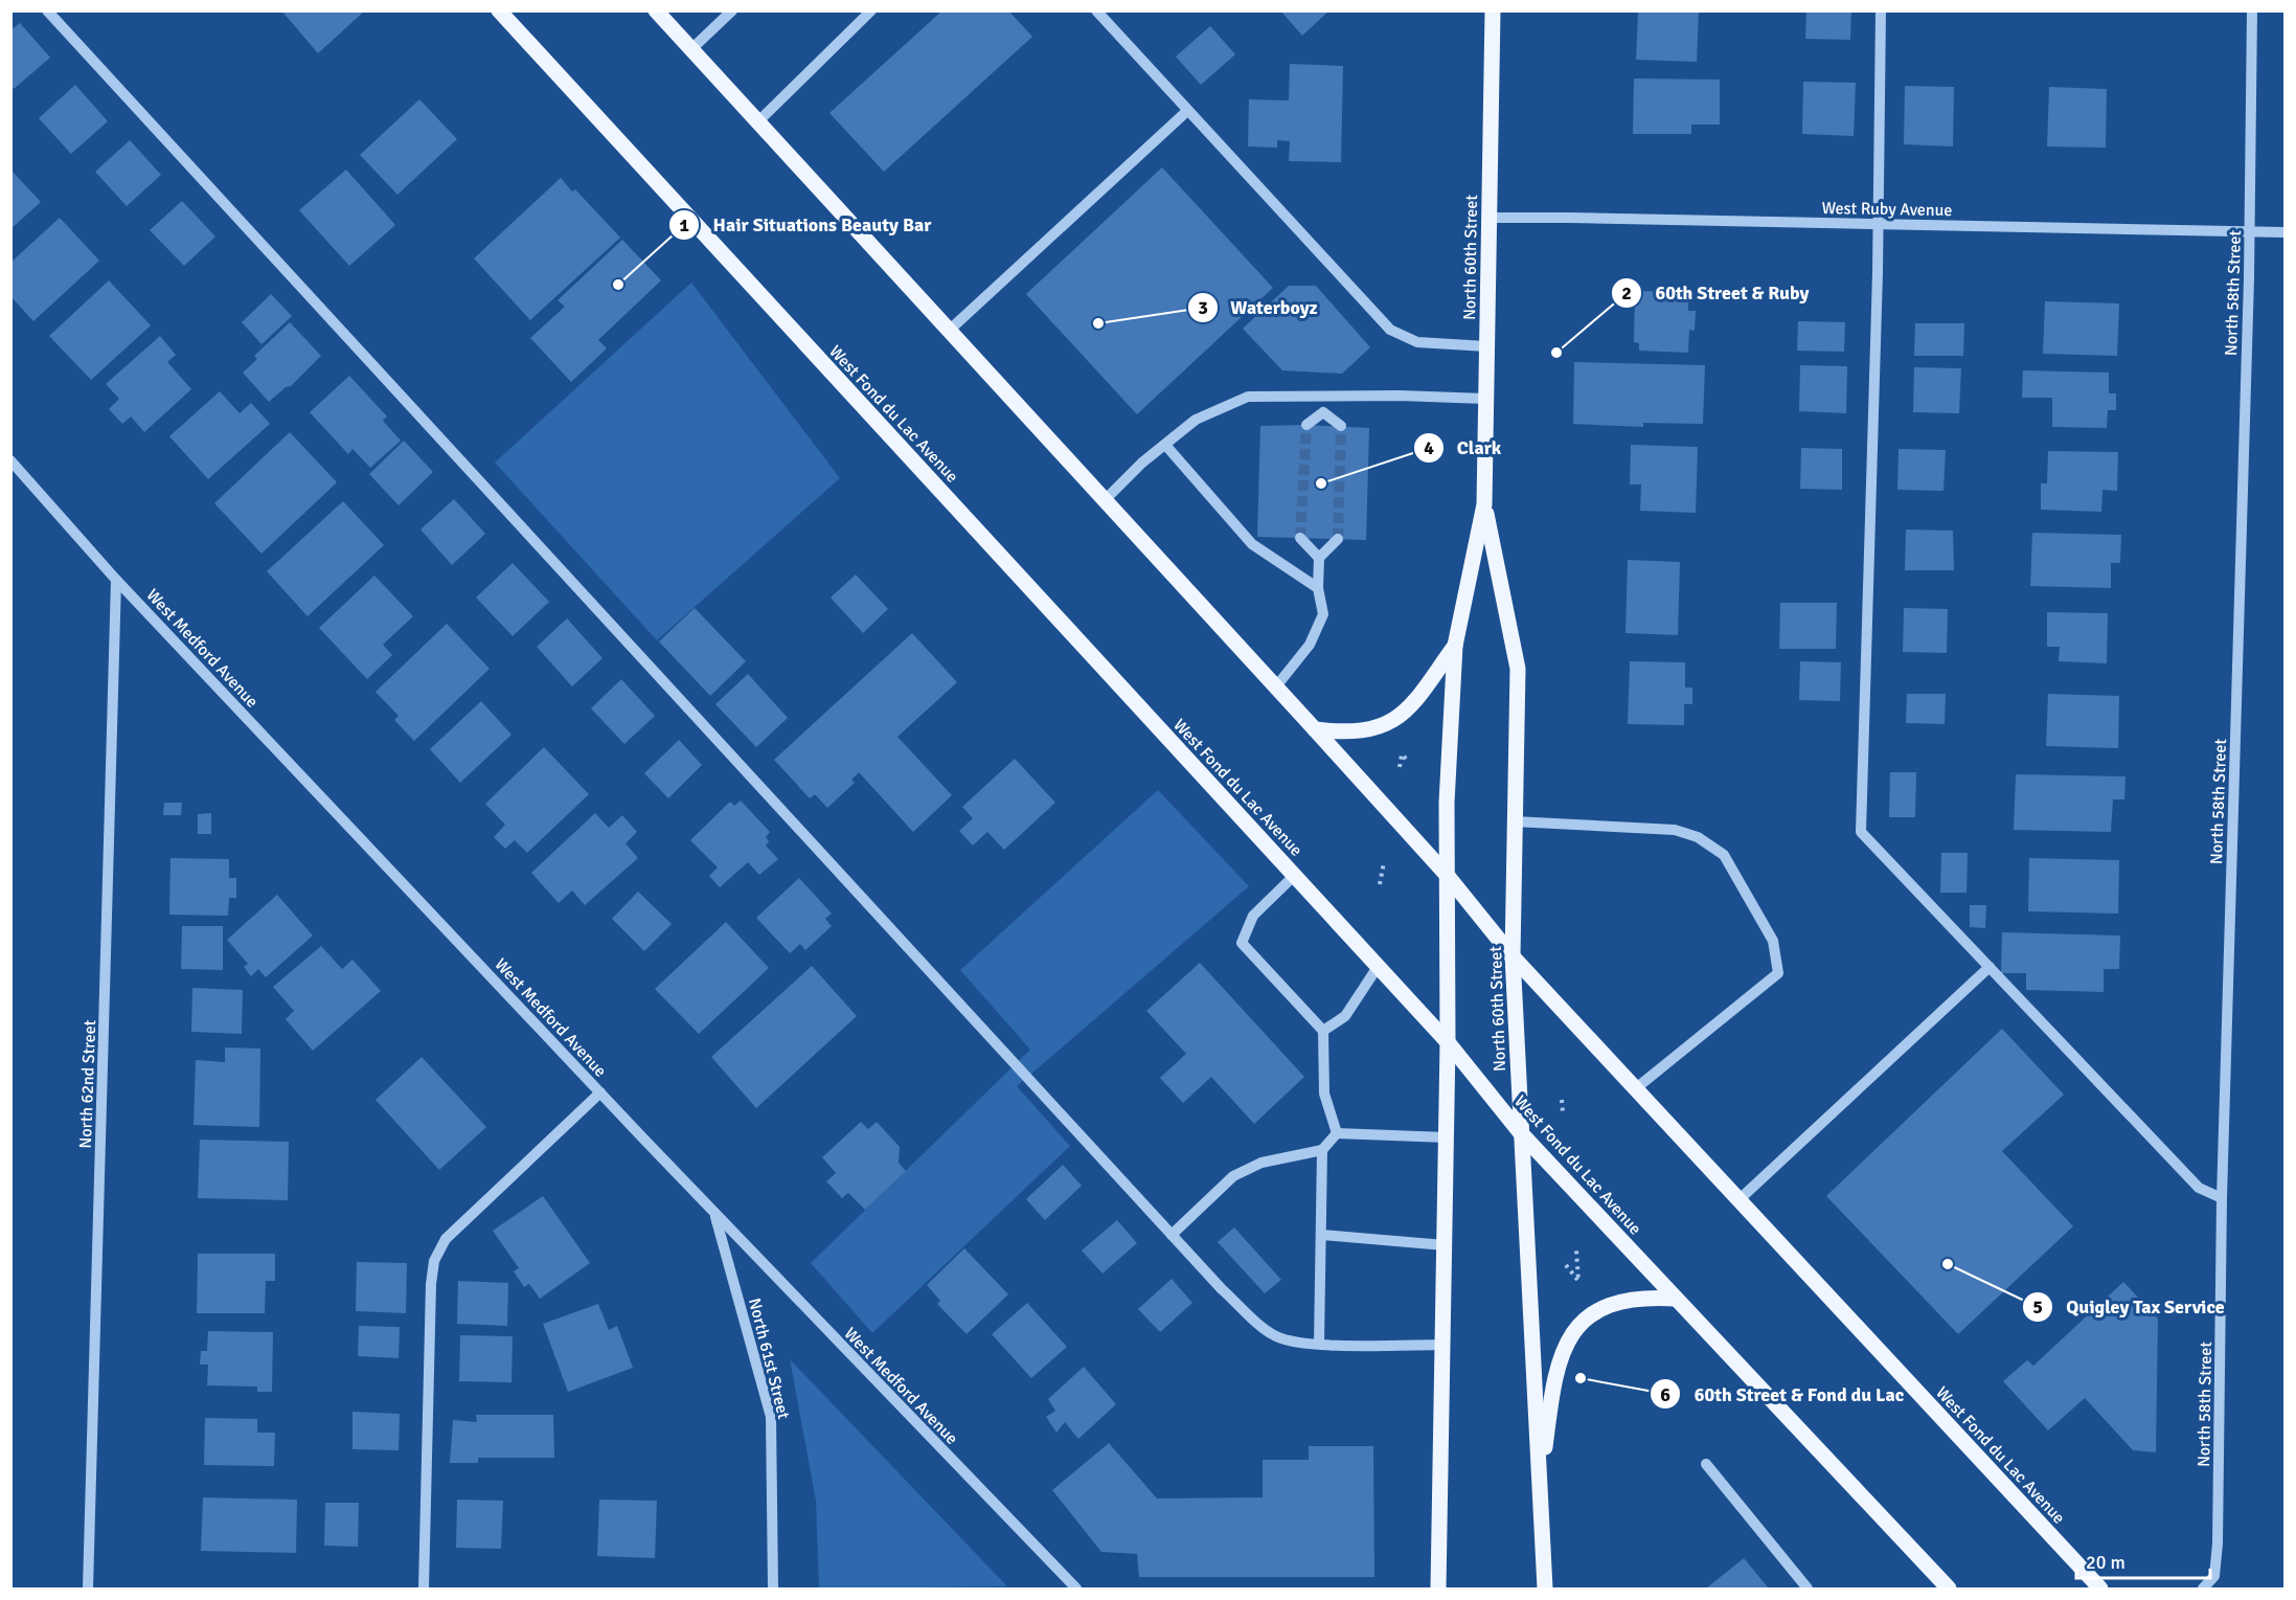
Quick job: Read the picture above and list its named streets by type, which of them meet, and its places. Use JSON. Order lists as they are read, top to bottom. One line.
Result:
{"streets":{"main road":["North 60th Street","West Fond du Lac Avenue"],"street":["West Ruby Avenue","North 58th Street","West Medford Avenue","North 62nd Street","North 61st Street"]},"crossings":[["West Ruby Avenue","North 60th Street"],["West Ruby Avenue","North 58th Street"],["North 60th Street","West Fond du Lac Avenue"],["West Medford Avenue","North 62nd Street"],["West Medford Avenue","North 61st Street"]],"places":["Hair Situations Beauty Bar","Waterboyz","60th Street & Ruby","Clark","Quigley Tax Service","60th Street & Fond du Lac"],"scale_bar":"20 m"}
